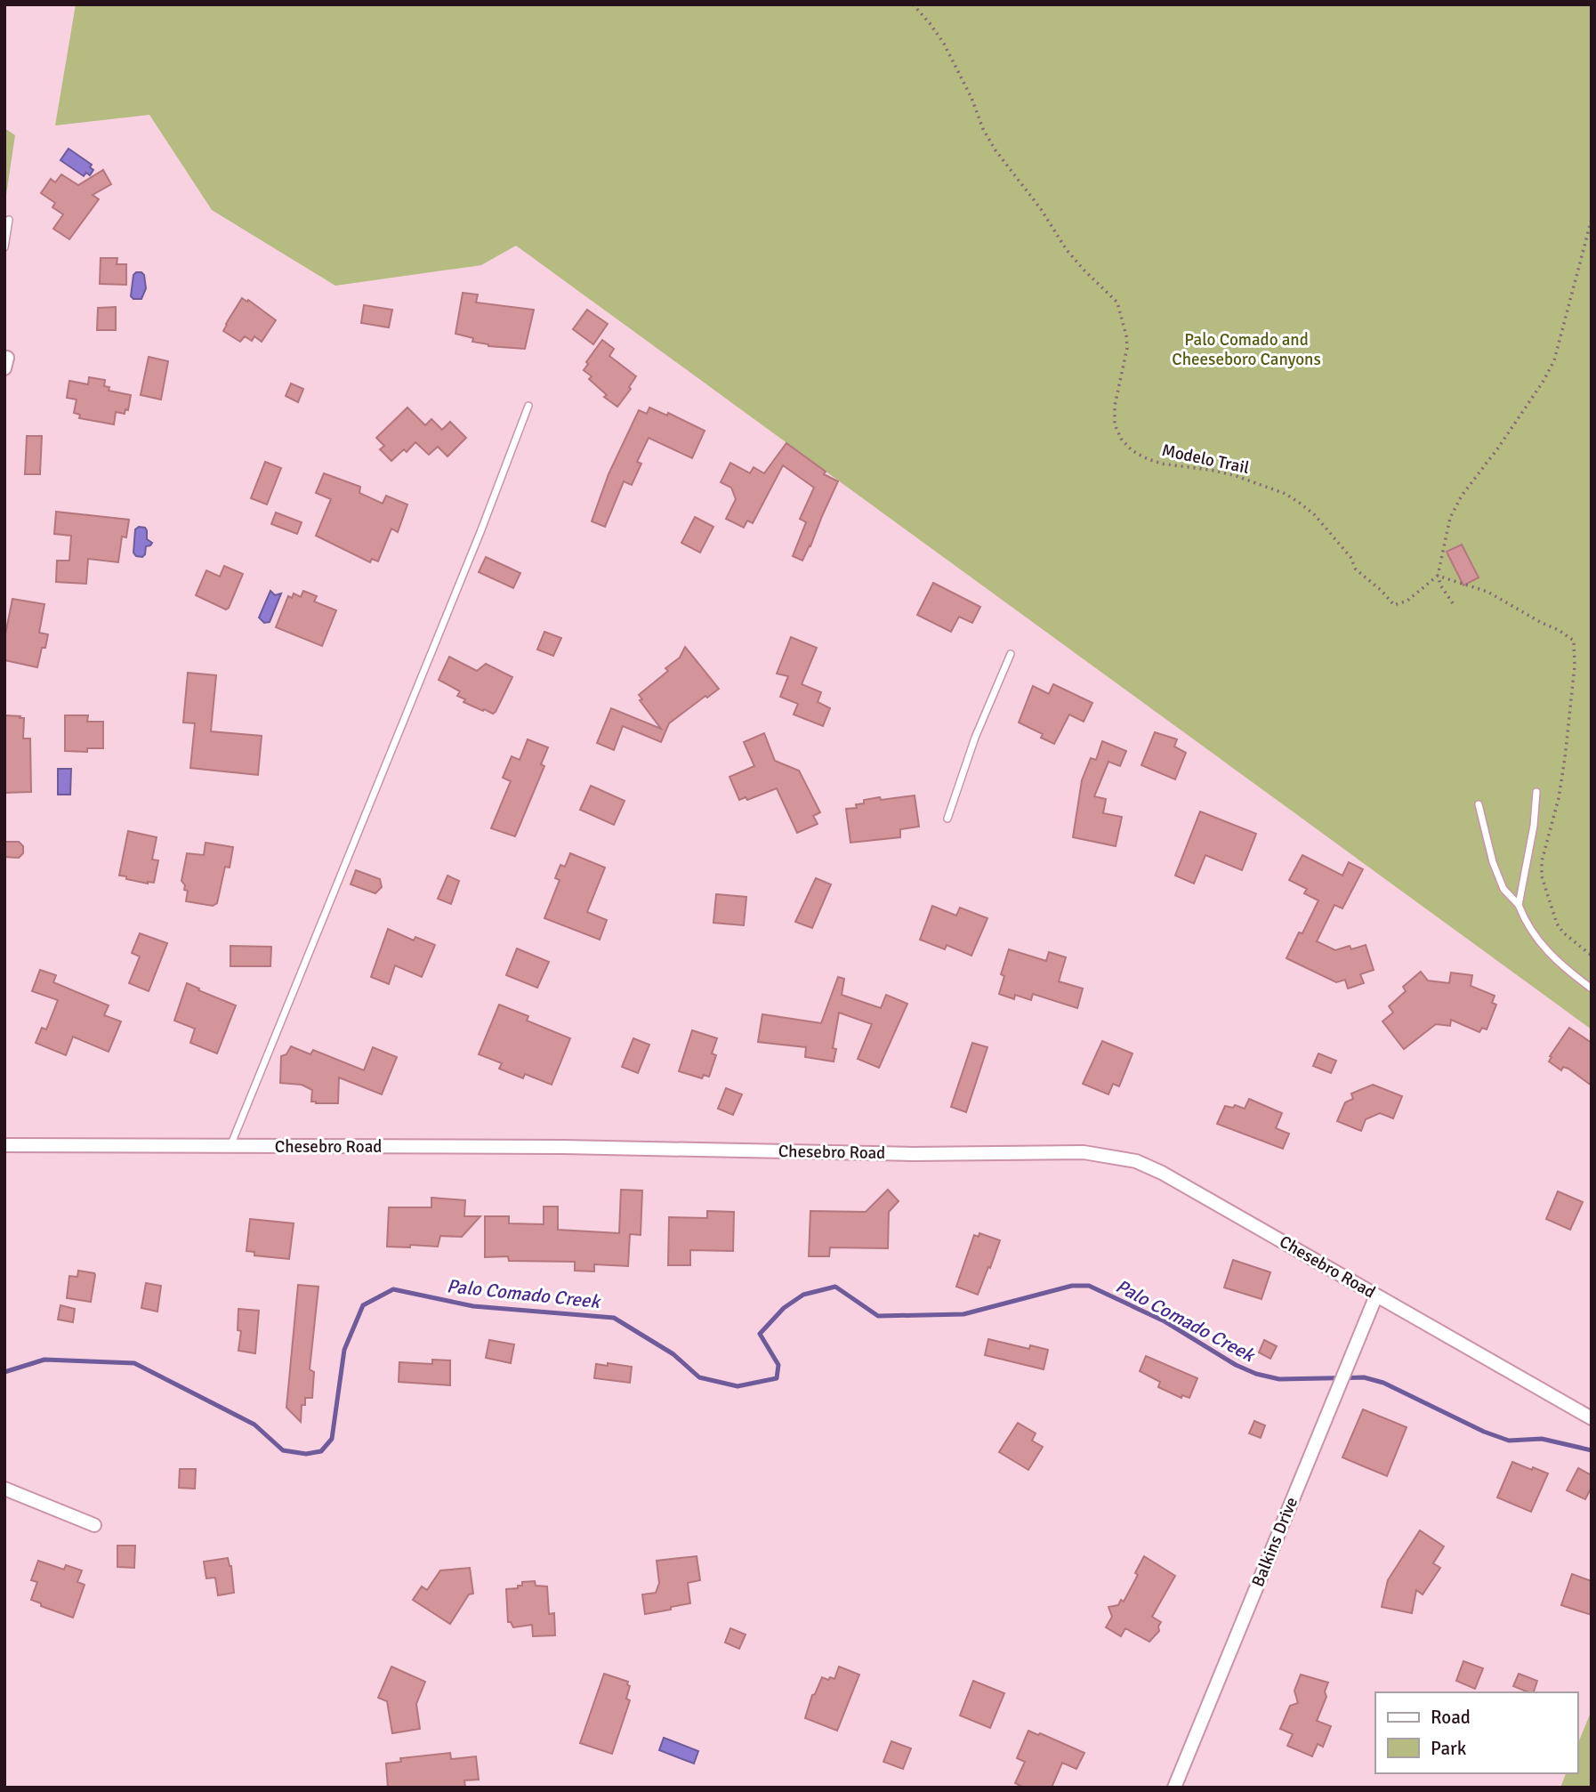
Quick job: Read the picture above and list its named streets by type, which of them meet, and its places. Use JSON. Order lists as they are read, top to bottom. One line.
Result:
{"streets":{"street":["Chesebro Road","Balkins Drive"],"path":["Modelo Trail"]},"crossings":[["Chesebro Road","Balkins Drive"]],"water":["Palo Comado Creek"],"parks":["Palo Comado and Cheeseboro Canyons"],"legend":["Road","Park"]}
